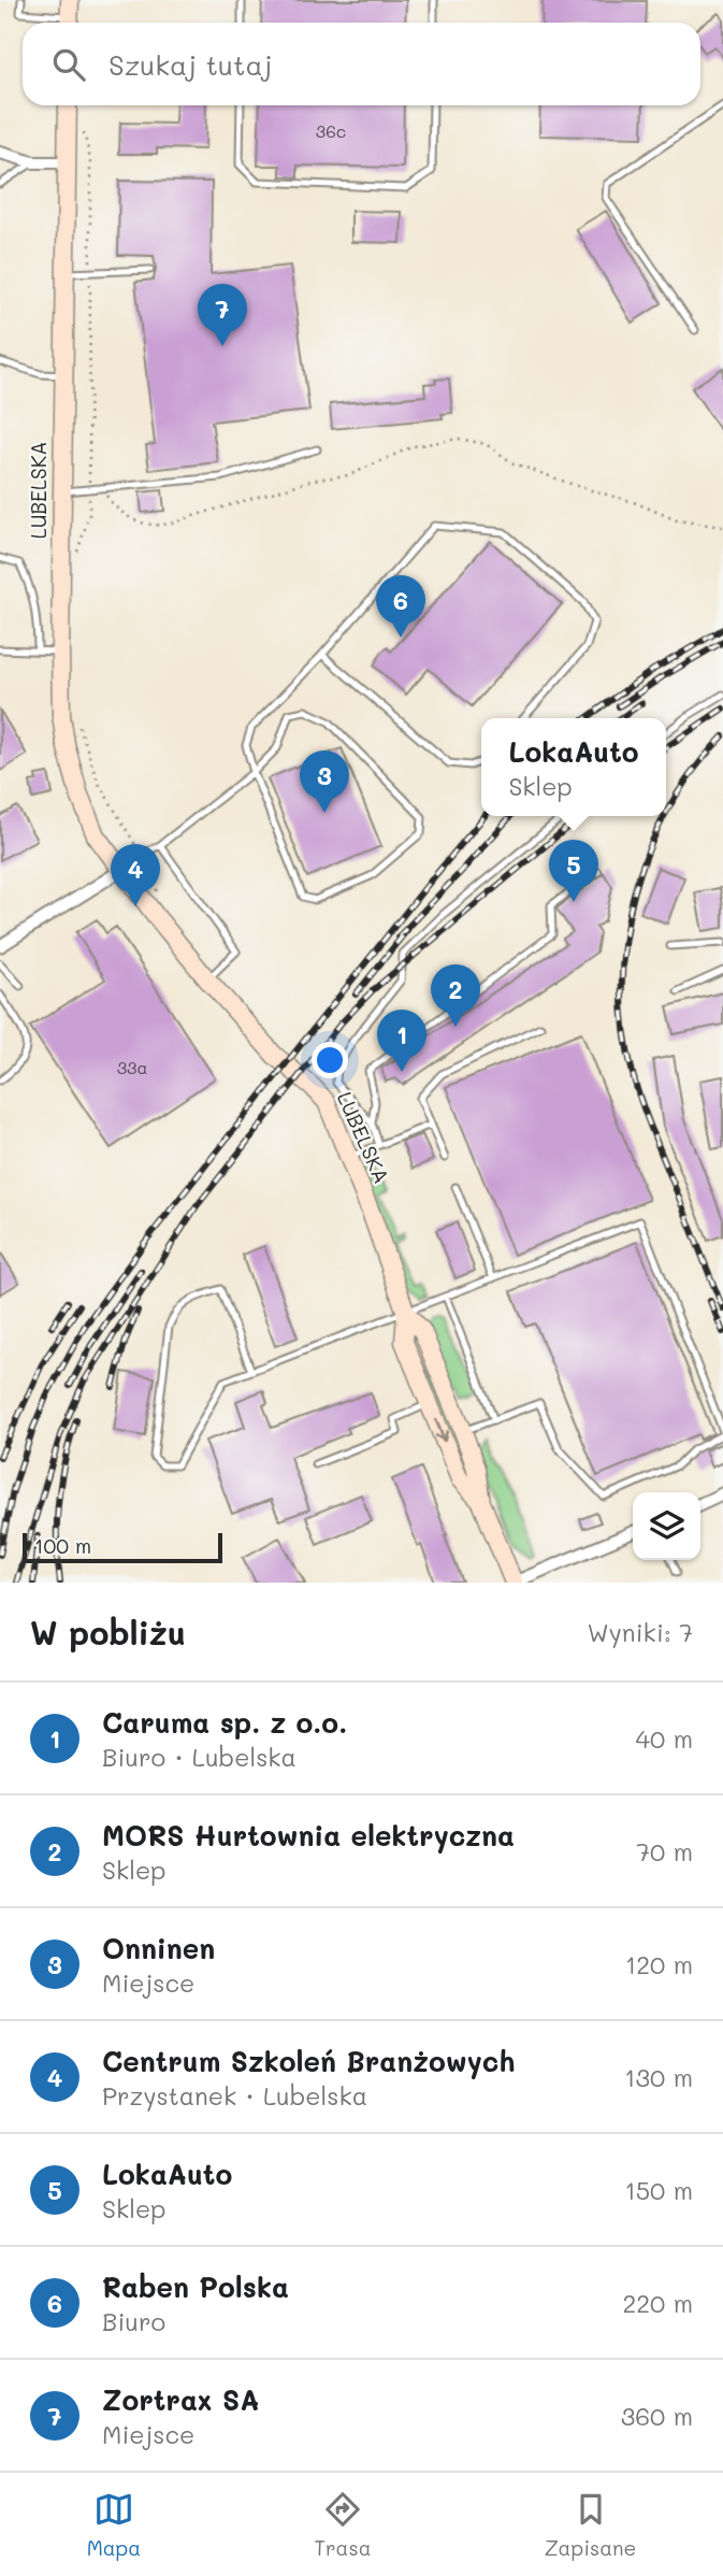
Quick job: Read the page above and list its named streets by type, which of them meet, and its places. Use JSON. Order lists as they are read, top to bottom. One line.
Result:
{"streets":{"street":["LUBELSKA"]},"house_numbers":["36c","33a"],"scale_bar":"100 m","page":{"search":"Szukaj tutaj","pins":["7","6","3","5","4","2","1"],"popup":["LokaAuto","Sklep"],"scale":"100 m","heading":["W pobliżu","Wyniki: 7"],"list":[{"mark":"1","name":"Caruma sp. z o.o.","note":"Biuro · Lubelska","value":"40 m"},{"mark":"2","name":"MORS Hurtownia elektryczna","note":"Sklep","value":"70 m"},{"mark":"3","name":"Onninen","note":"Miejsce","value":"120 m"},{"mark":"4","name":"Centrum Szkoleń Branżowych","note":"Przystanek · Lubelska","value":"130 m"},{"mark":"5","name":"LokaAuto","note":"Sklep","value":"150 m"},{"mark":"6","name":"Raben Polska","note":"Biuro","value":"220 m"},{"mark":"7","name":"Zortrax SA","note":"Miejsce","value":"360 m"}],"nav":["Mapa","Trasa","Zapisane"]}}
